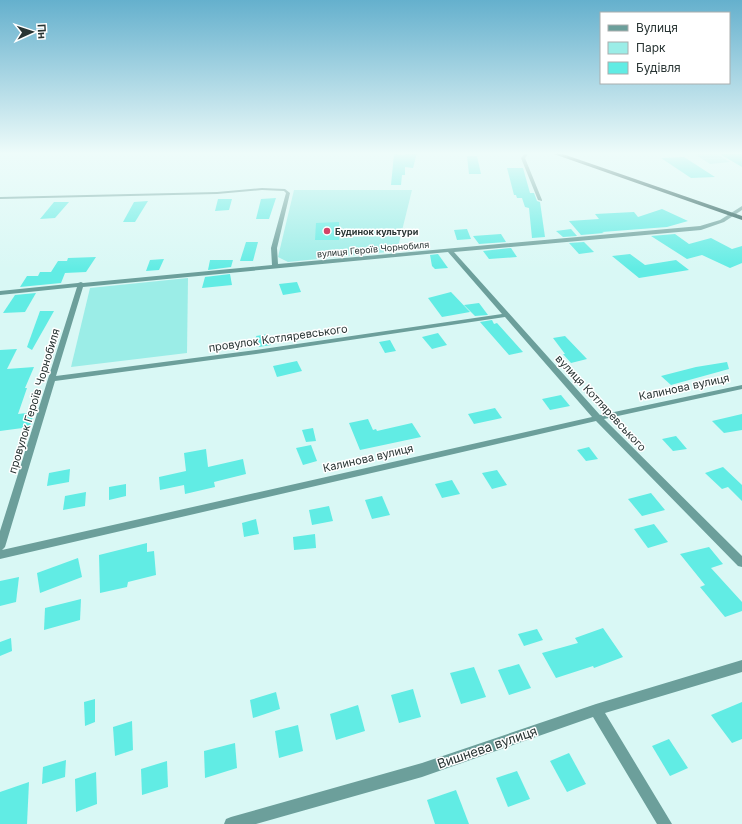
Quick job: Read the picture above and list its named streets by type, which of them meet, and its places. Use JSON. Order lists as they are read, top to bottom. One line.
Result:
{"streets":{"street":["вулиця Героїв Чорнобиля","провулок Котляревського","Калинова вулиця","провулок Героїв Чорнобиля","вулиця Котляревського","Вишнева вулиця"]},"crossings":[["вулиця Героїв Чорнобиля","провулок Героїв Чорнобиля"],["вулиця Героїв Чорнобиля","вулиця Котляревського"],["провулок Котляревського","провулок Героїв Чорнобиля"],["провулок Котляревського","вулиця Котляревського"],["Калинова вулиця","вулиця Котляревського"]],"places":["Будинок культури"],"legend":["Вулиця","Парк","Будівля"],"north":"right"}
